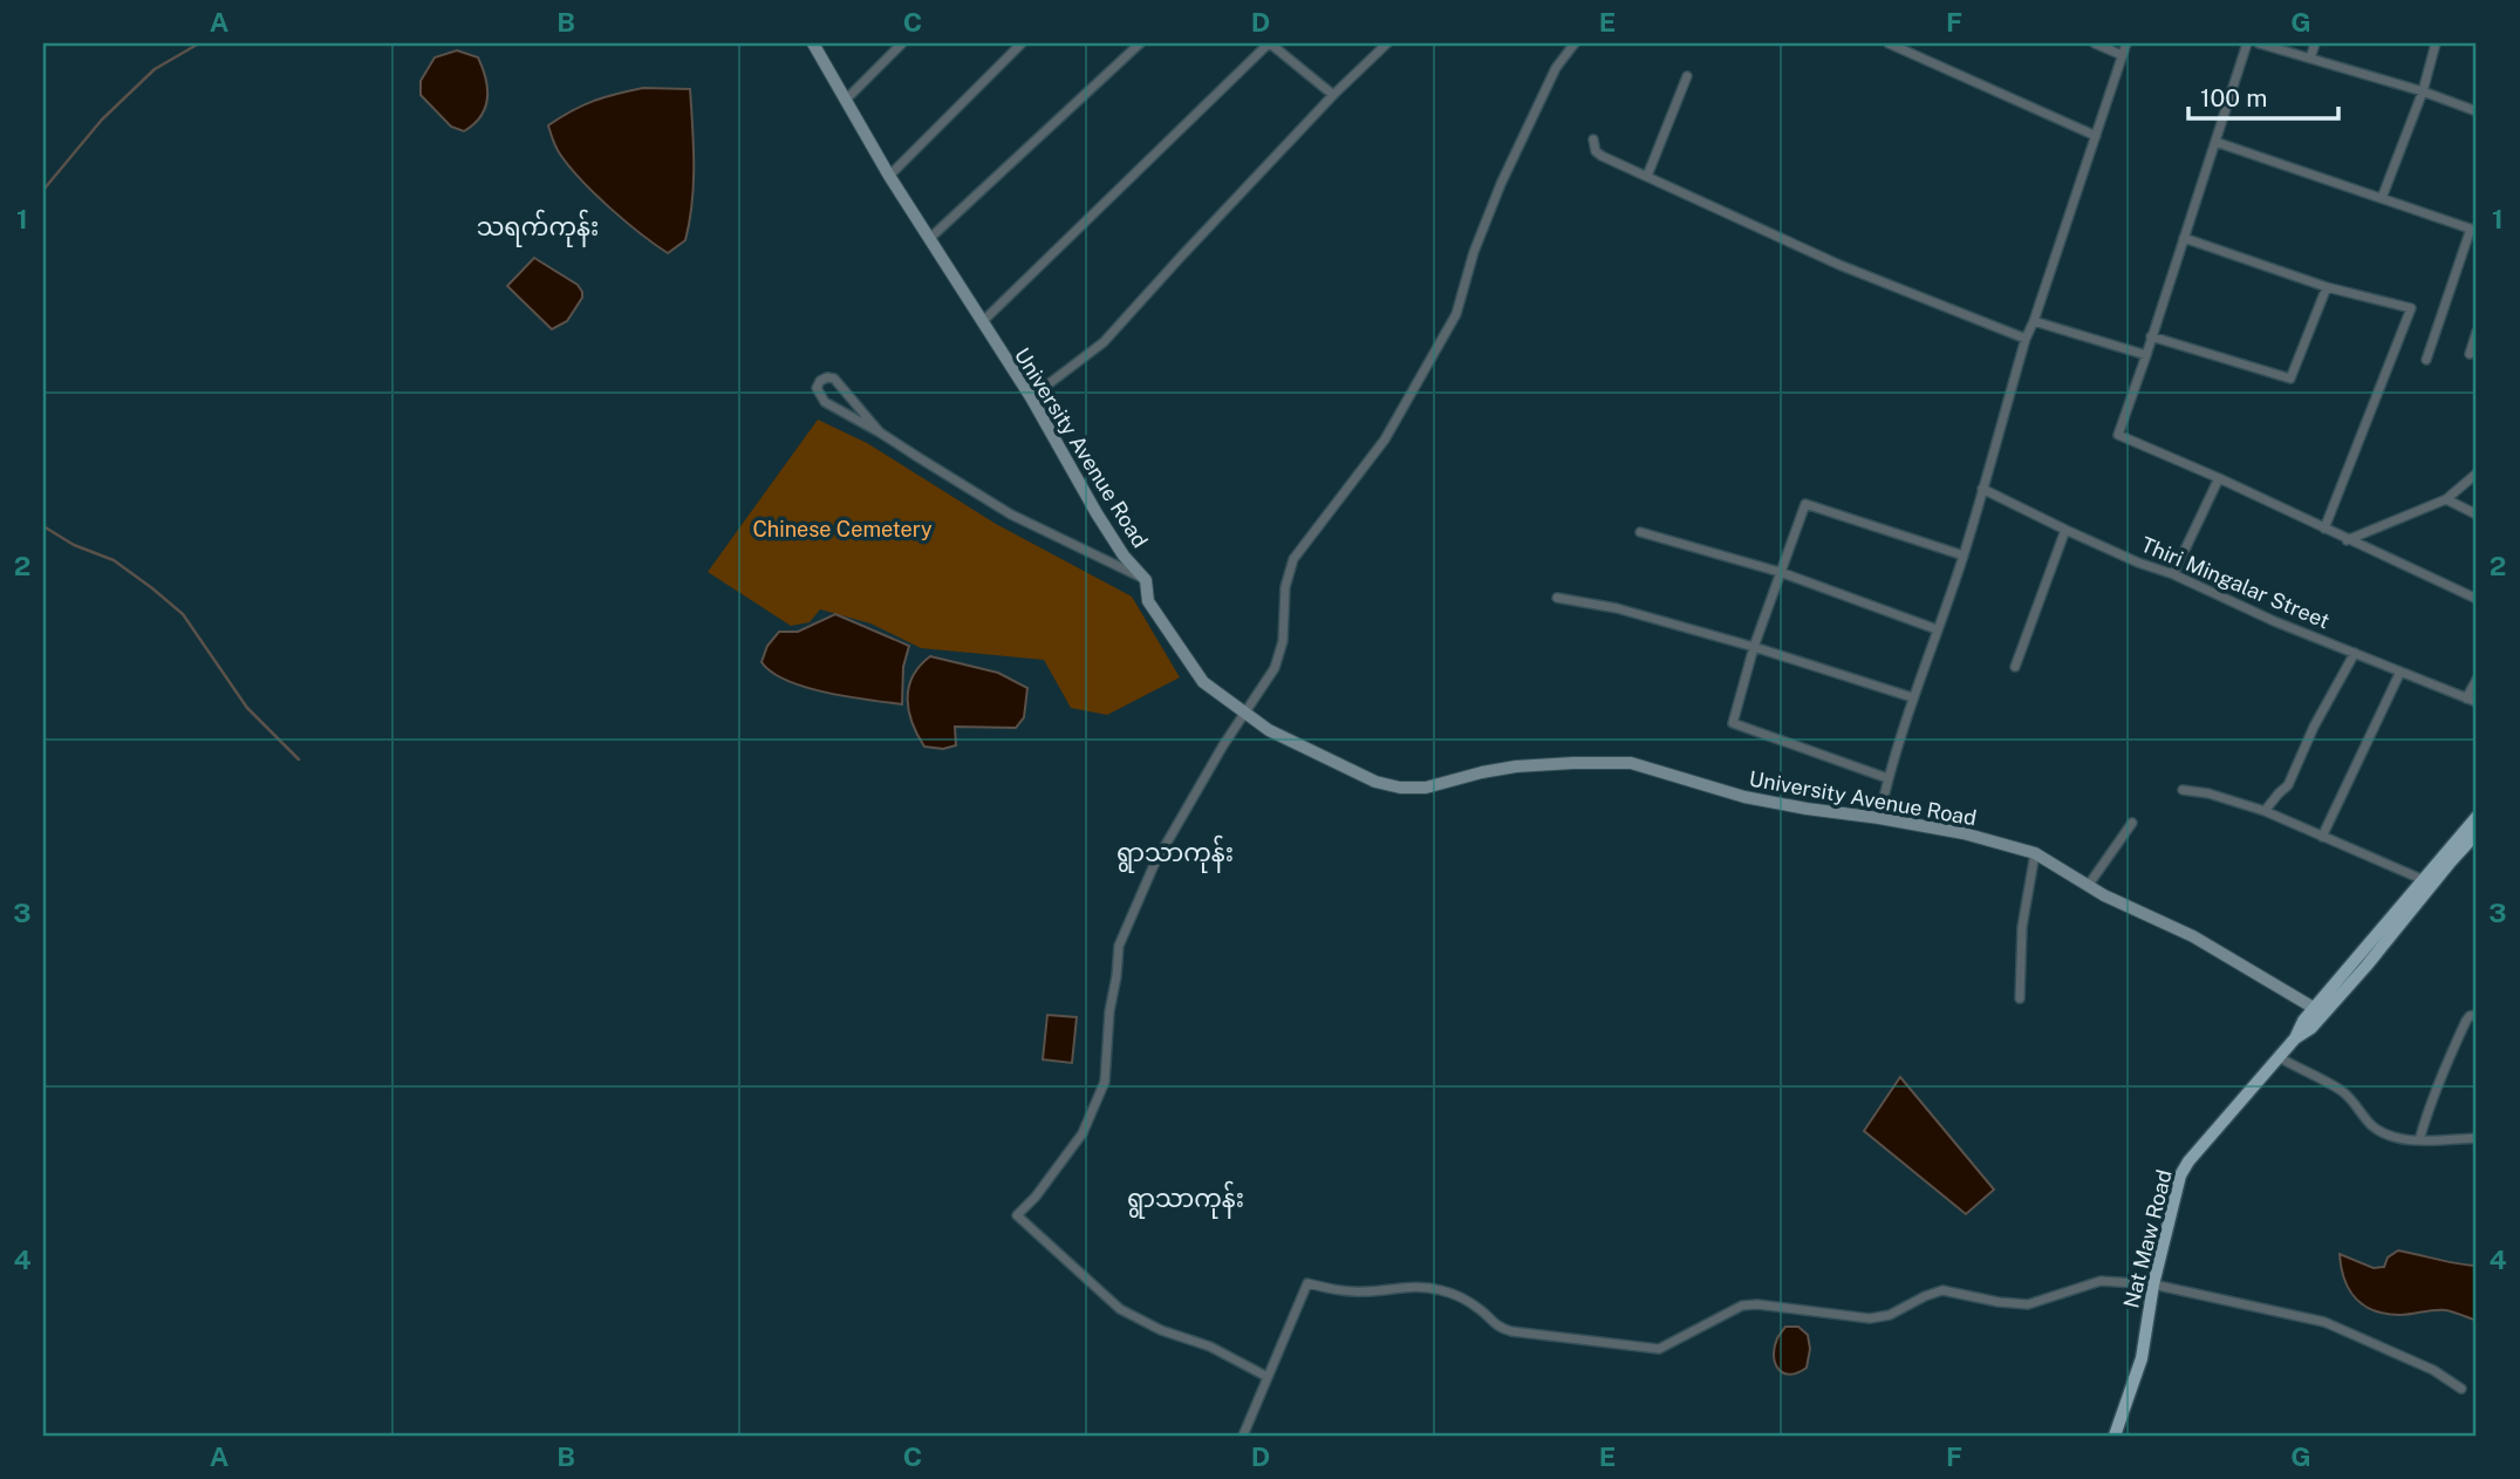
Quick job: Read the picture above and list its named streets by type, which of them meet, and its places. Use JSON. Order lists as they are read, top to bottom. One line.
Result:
{"streets":{"main road":["University Avenue Road","Nat Maw Road"],"street":["Thiri Mingalar Street"]},"crossings":[["University Avenue Road","Nat Maw Road"]],"districts":["သရက်ကုန်း","ရွာသာကုန်း","ရွာသာကုန်း"],"parks":["Chinese Cemetery"],"scale_bar":"100 m","grid":{"columns":["A","B","C","D","E","F","G"],"rows":["1","2","3","4"]}}
